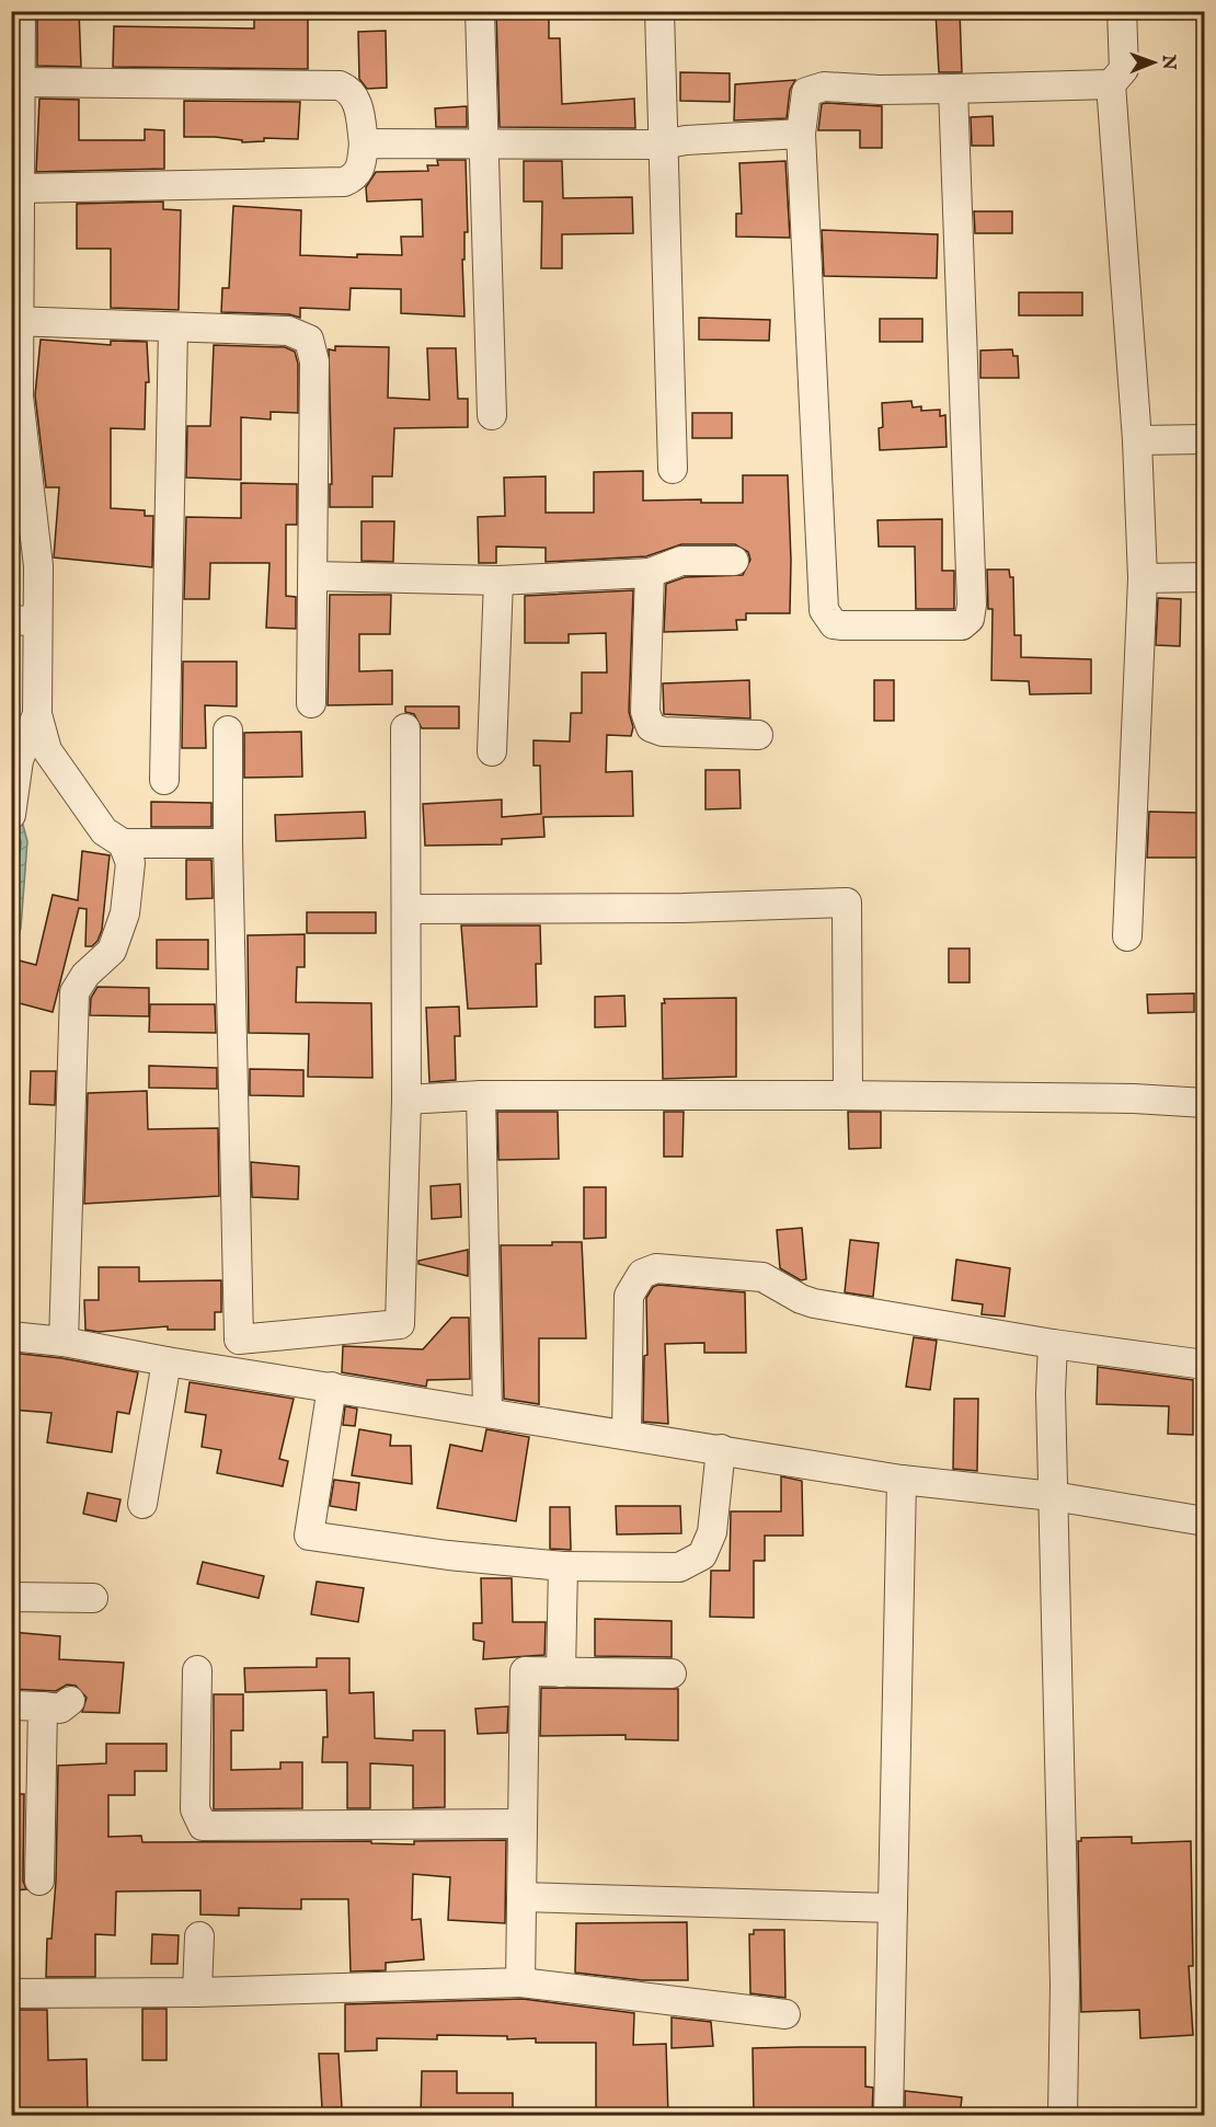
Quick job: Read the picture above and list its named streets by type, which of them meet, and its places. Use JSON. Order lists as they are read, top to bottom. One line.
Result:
{"north":"right"}
